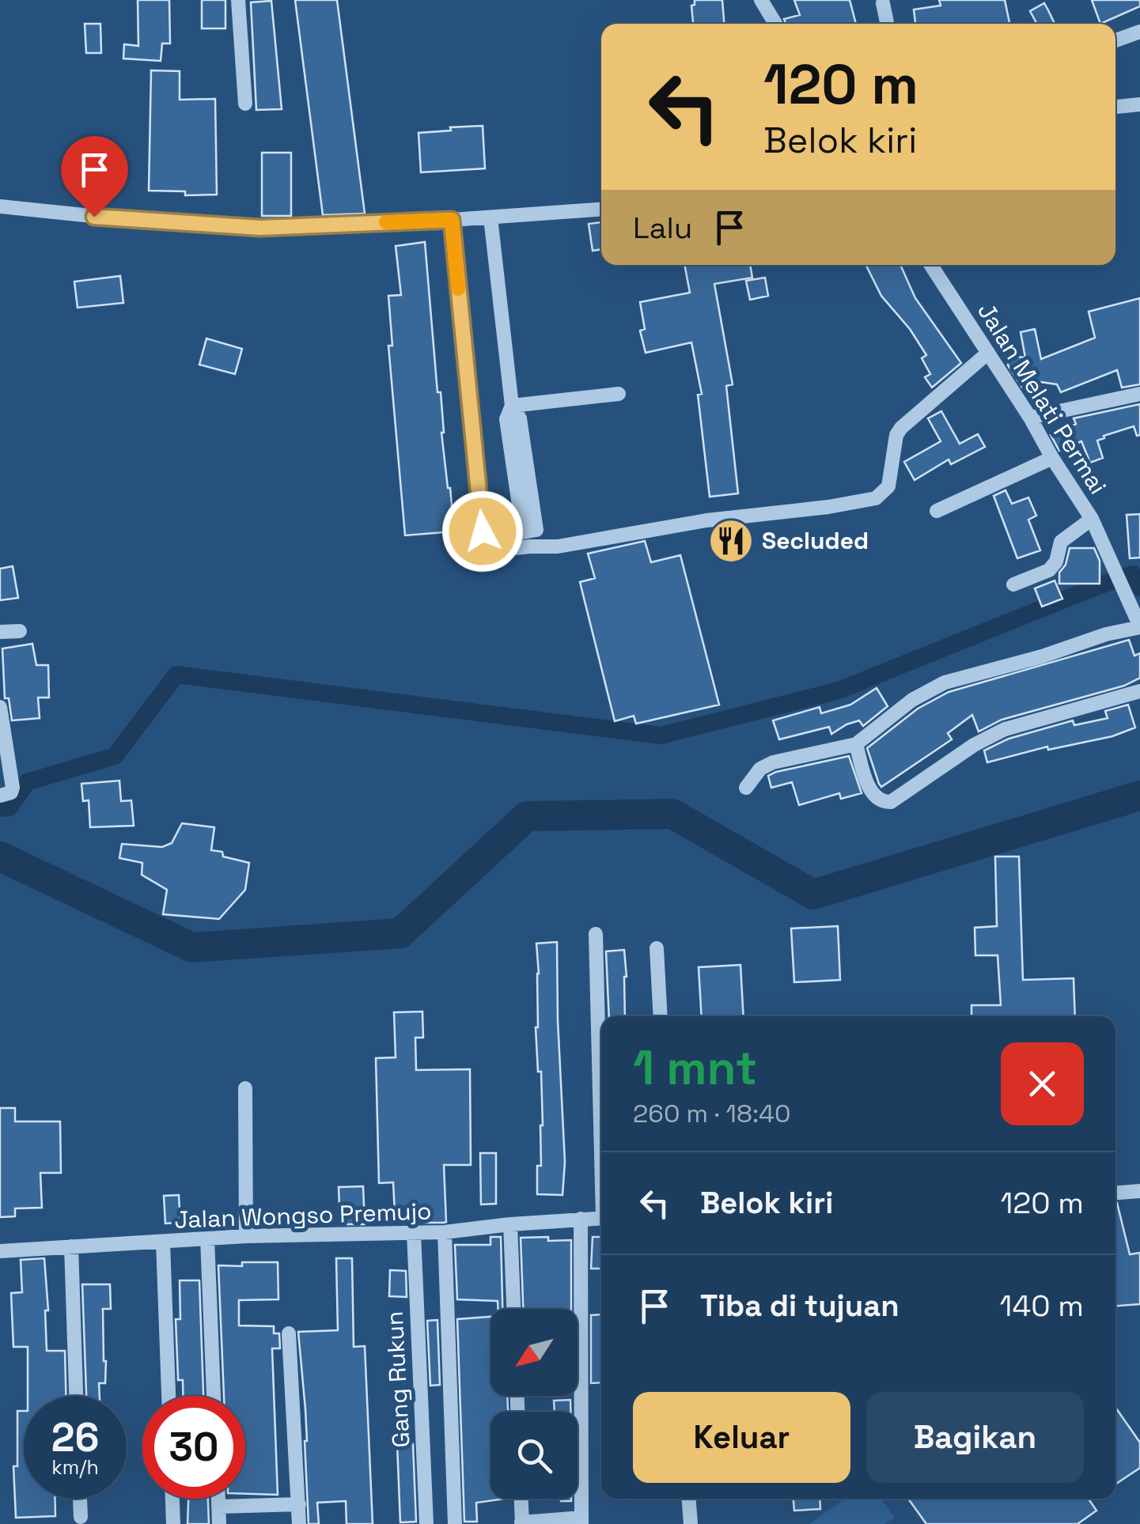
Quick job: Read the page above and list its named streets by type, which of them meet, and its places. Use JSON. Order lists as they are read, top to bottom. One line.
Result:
{"streets":{"street":["Jalan Melati Permai","Jalan Wongso Premujo","Gang Rukun"]},"crossings":[["Jalan Wongso Premujo","Gang Rukun"]],"places":{"restaurant":["Secluded"]},"north":"bottom left","page":{"turn":["120 m","Belok kiri"],"then":"Lalu","heading":["1 mnt","260 m · 18:40"],"list":[{"name":"Belok kiri","value":"120 m"},{"name":"Tiba di tujuan","value":"140 m"}],"buttons":["Keluar","Bagikan"],"speed":"26 km/h","limit":"30"}}
